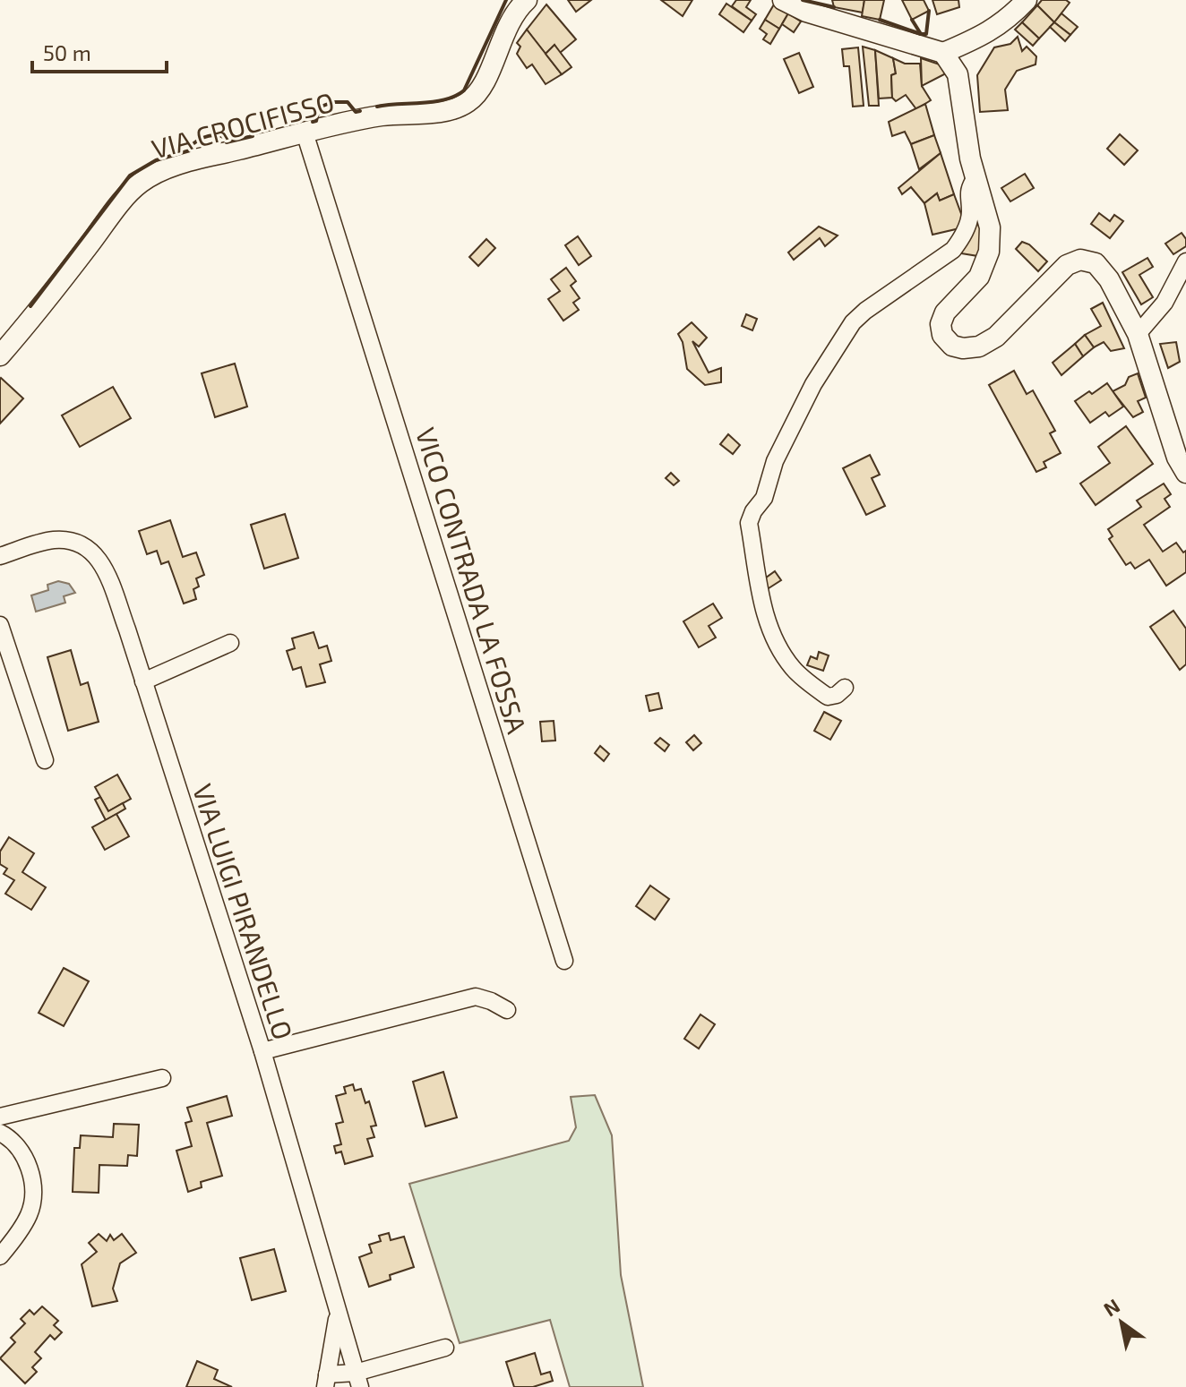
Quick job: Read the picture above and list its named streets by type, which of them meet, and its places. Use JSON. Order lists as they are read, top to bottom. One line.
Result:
{"streets":{"street":["VIA CROCIFISSO","VICO CONTRADA LA FOSSA","VIA LUIGI PIRANDELLO"]},"crossings":[["VIA CROCIFISSO","VICO CONTRADA LA FOSSA"]],"scale_bar":"50 m","north":"top left"}
